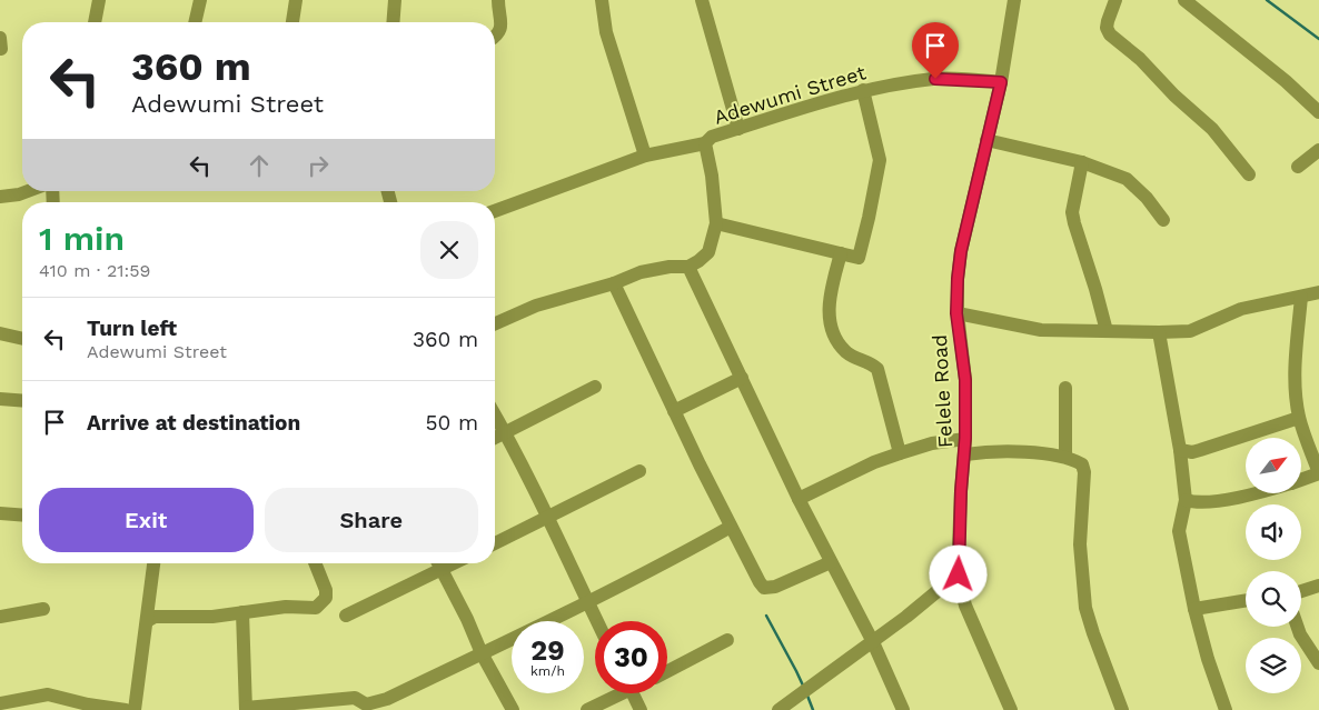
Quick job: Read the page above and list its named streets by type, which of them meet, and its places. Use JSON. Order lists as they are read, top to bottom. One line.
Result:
{"streets":{"street":["Adewumi Street","Felele Road"]},"crossings":[["Adewumi Street","Felele Road"]],"north":"top right","page":{"turn":["360 m","Adewumi Street"],"heading":["1 min","410 m · 21:59"],"list":[{"name":"Turn left","note":"Adewumi Street","value":"360 m"},{"name":"Arrive at destination","value":"50 m"}],"buttons":["Exit","Share"],"speed":"29 km/h","limit":"30"}}
